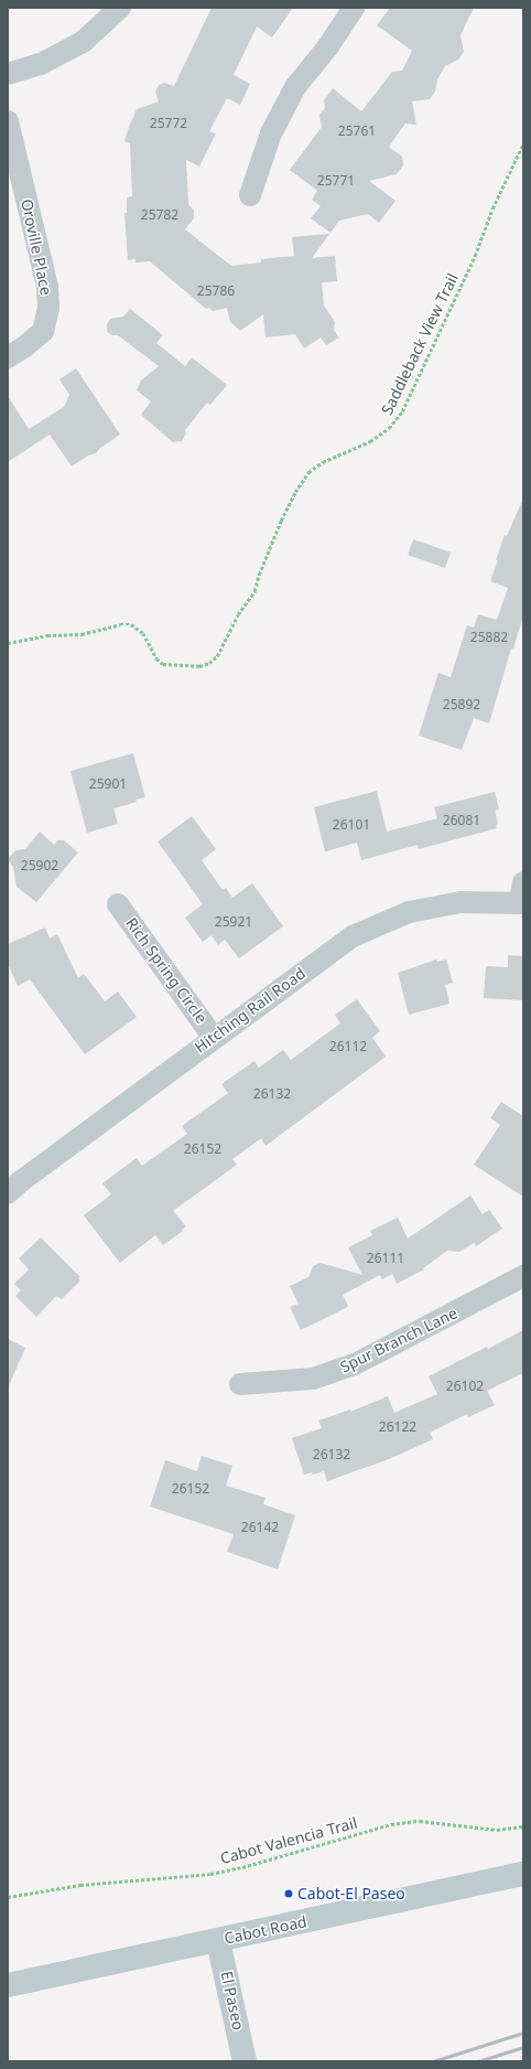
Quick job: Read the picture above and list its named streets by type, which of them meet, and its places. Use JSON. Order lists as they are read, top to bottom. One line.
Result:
{"streets":{"main road":["Cabot Road","El Paseo"],"street":["Oroville Place","Rich Spring Circle","Hitching Rail Road","Spur Branch Lane"],"path":["Saddleback View Trail","Cabot Valencia Trail"]},"crossings":[["Rich Spring Circle","Hitching Rail Road"],["Cabot Road","El Paseo"]],"places":["Cabot-El Paseo"],"house_numbers":["25772","25761","25771","25782","25786","25882","25892","25901","26081","26101","25902","25921","26112","26132","26152","26111","26102","26122","26132","26152","26142"]}
